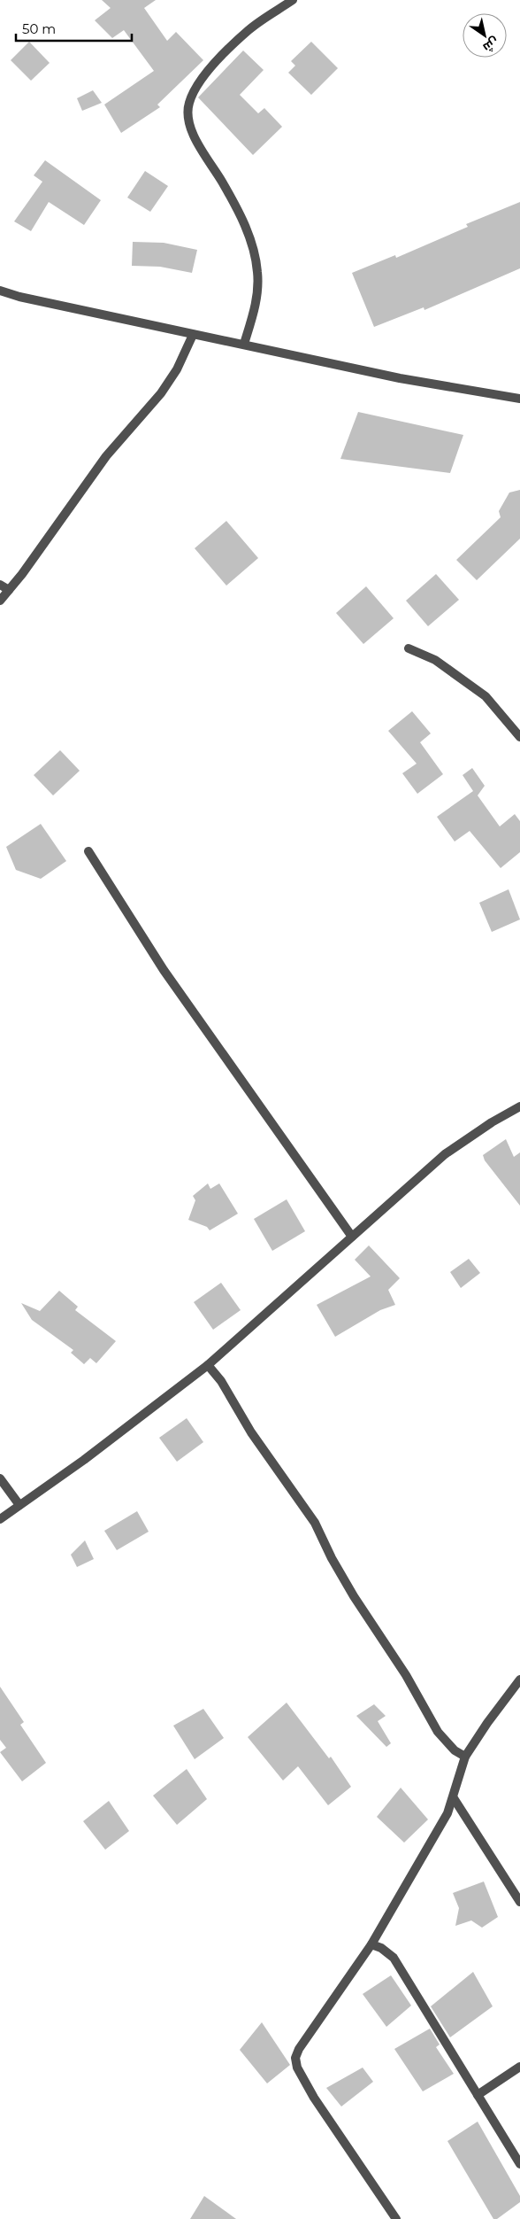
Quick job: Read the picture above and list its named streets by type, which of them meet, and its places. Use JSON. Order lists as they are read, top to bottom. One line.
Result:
{"scale_bar":"50 m","north":"bottom right"}
